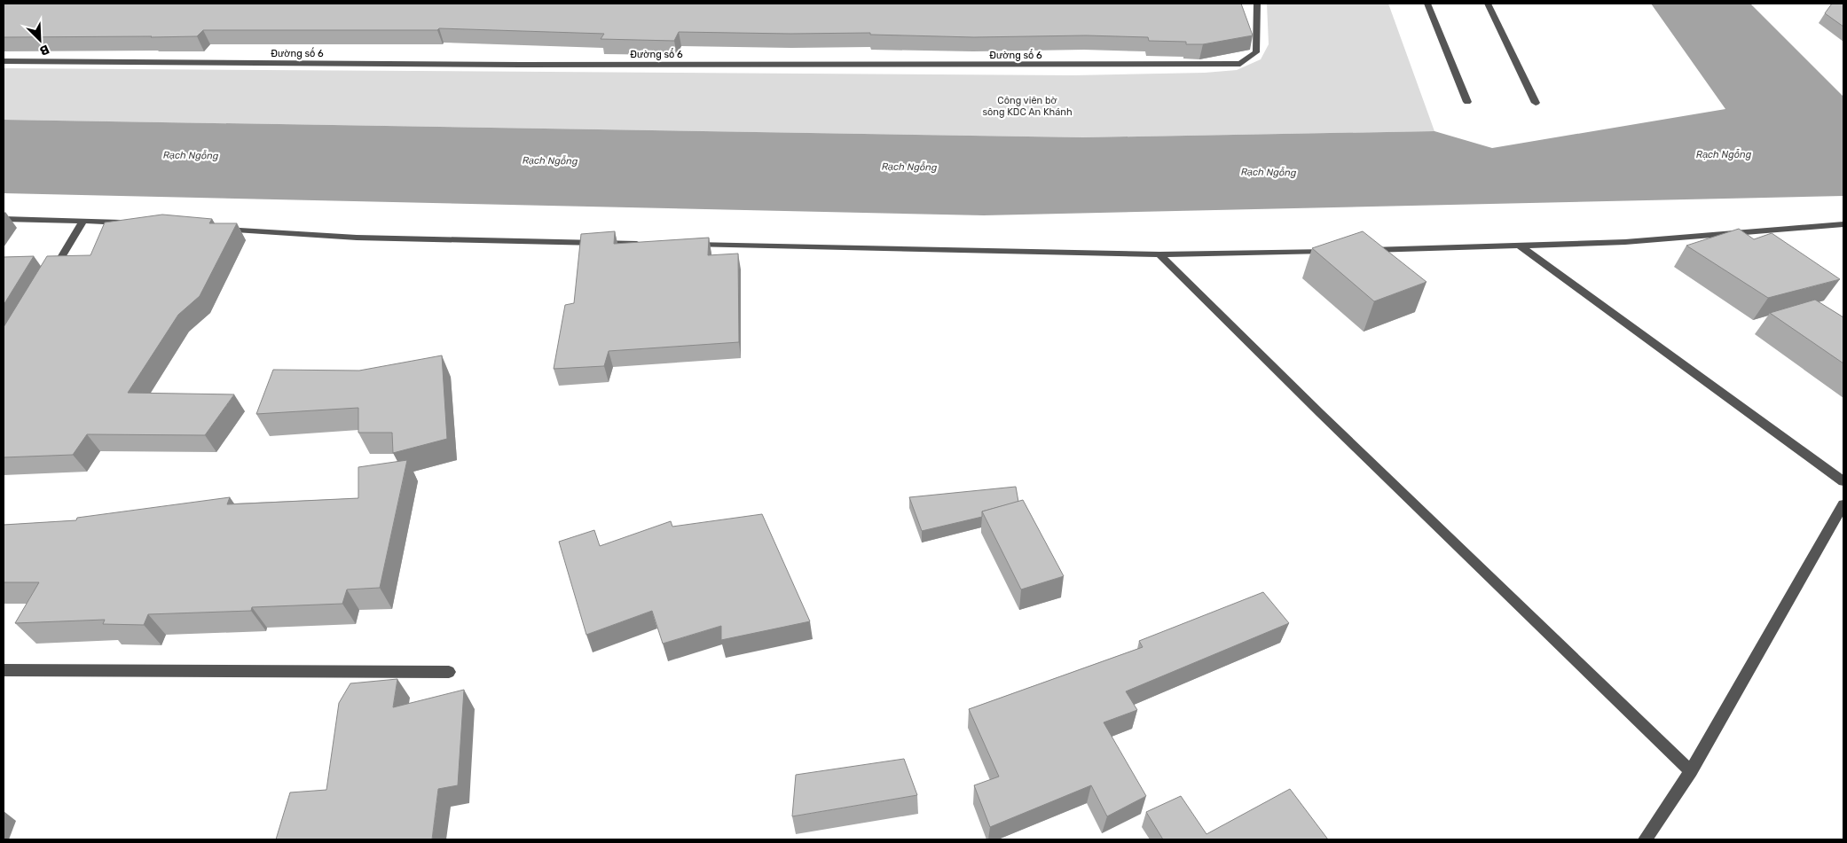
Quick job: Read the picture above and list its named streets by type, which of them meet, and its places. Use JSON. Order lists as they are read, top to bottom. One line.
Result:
{"streets":{"street":["Đường số 6"]},"water":["Rạch Ngỗng"],"parks":["Công viên bờ sông KDC An Khánh"],"north":"bottom right"}
